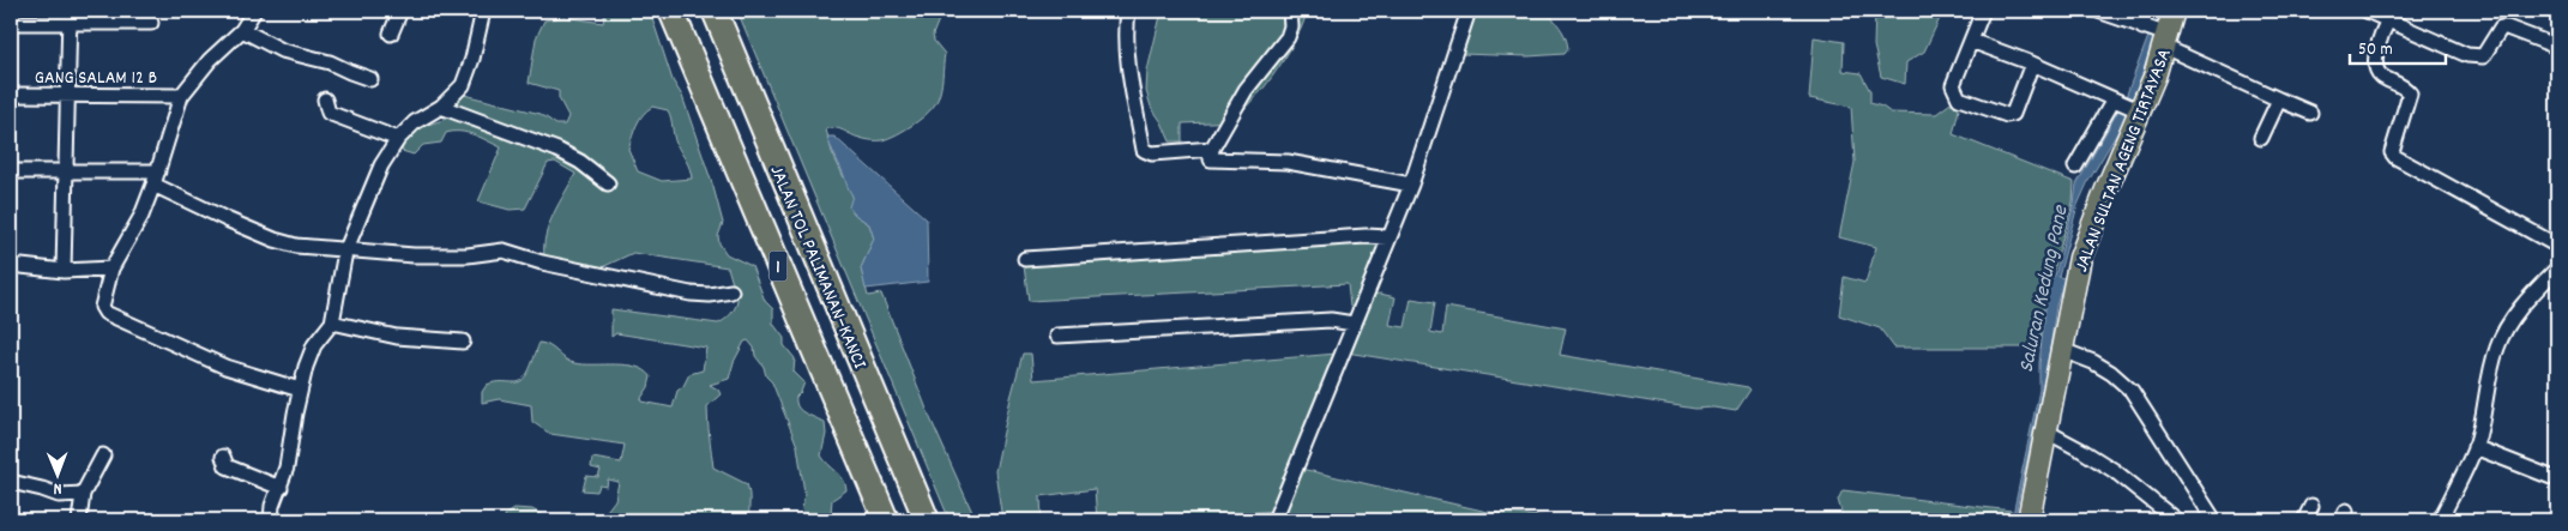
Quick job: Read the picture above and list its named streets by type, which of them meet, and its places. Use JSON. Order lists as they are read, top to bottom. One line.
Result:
{"streets":{"highway":["1","JALAN TOL PALIMANAN–KANCI"],"main road":["JALAN SULTAN AGENG TIRTAYASA"],"street":["GANG SALAM 12 B"]},"water":["Saluran Kedung Pane"],"scale_bar":"50 m","north":"bottom"}
